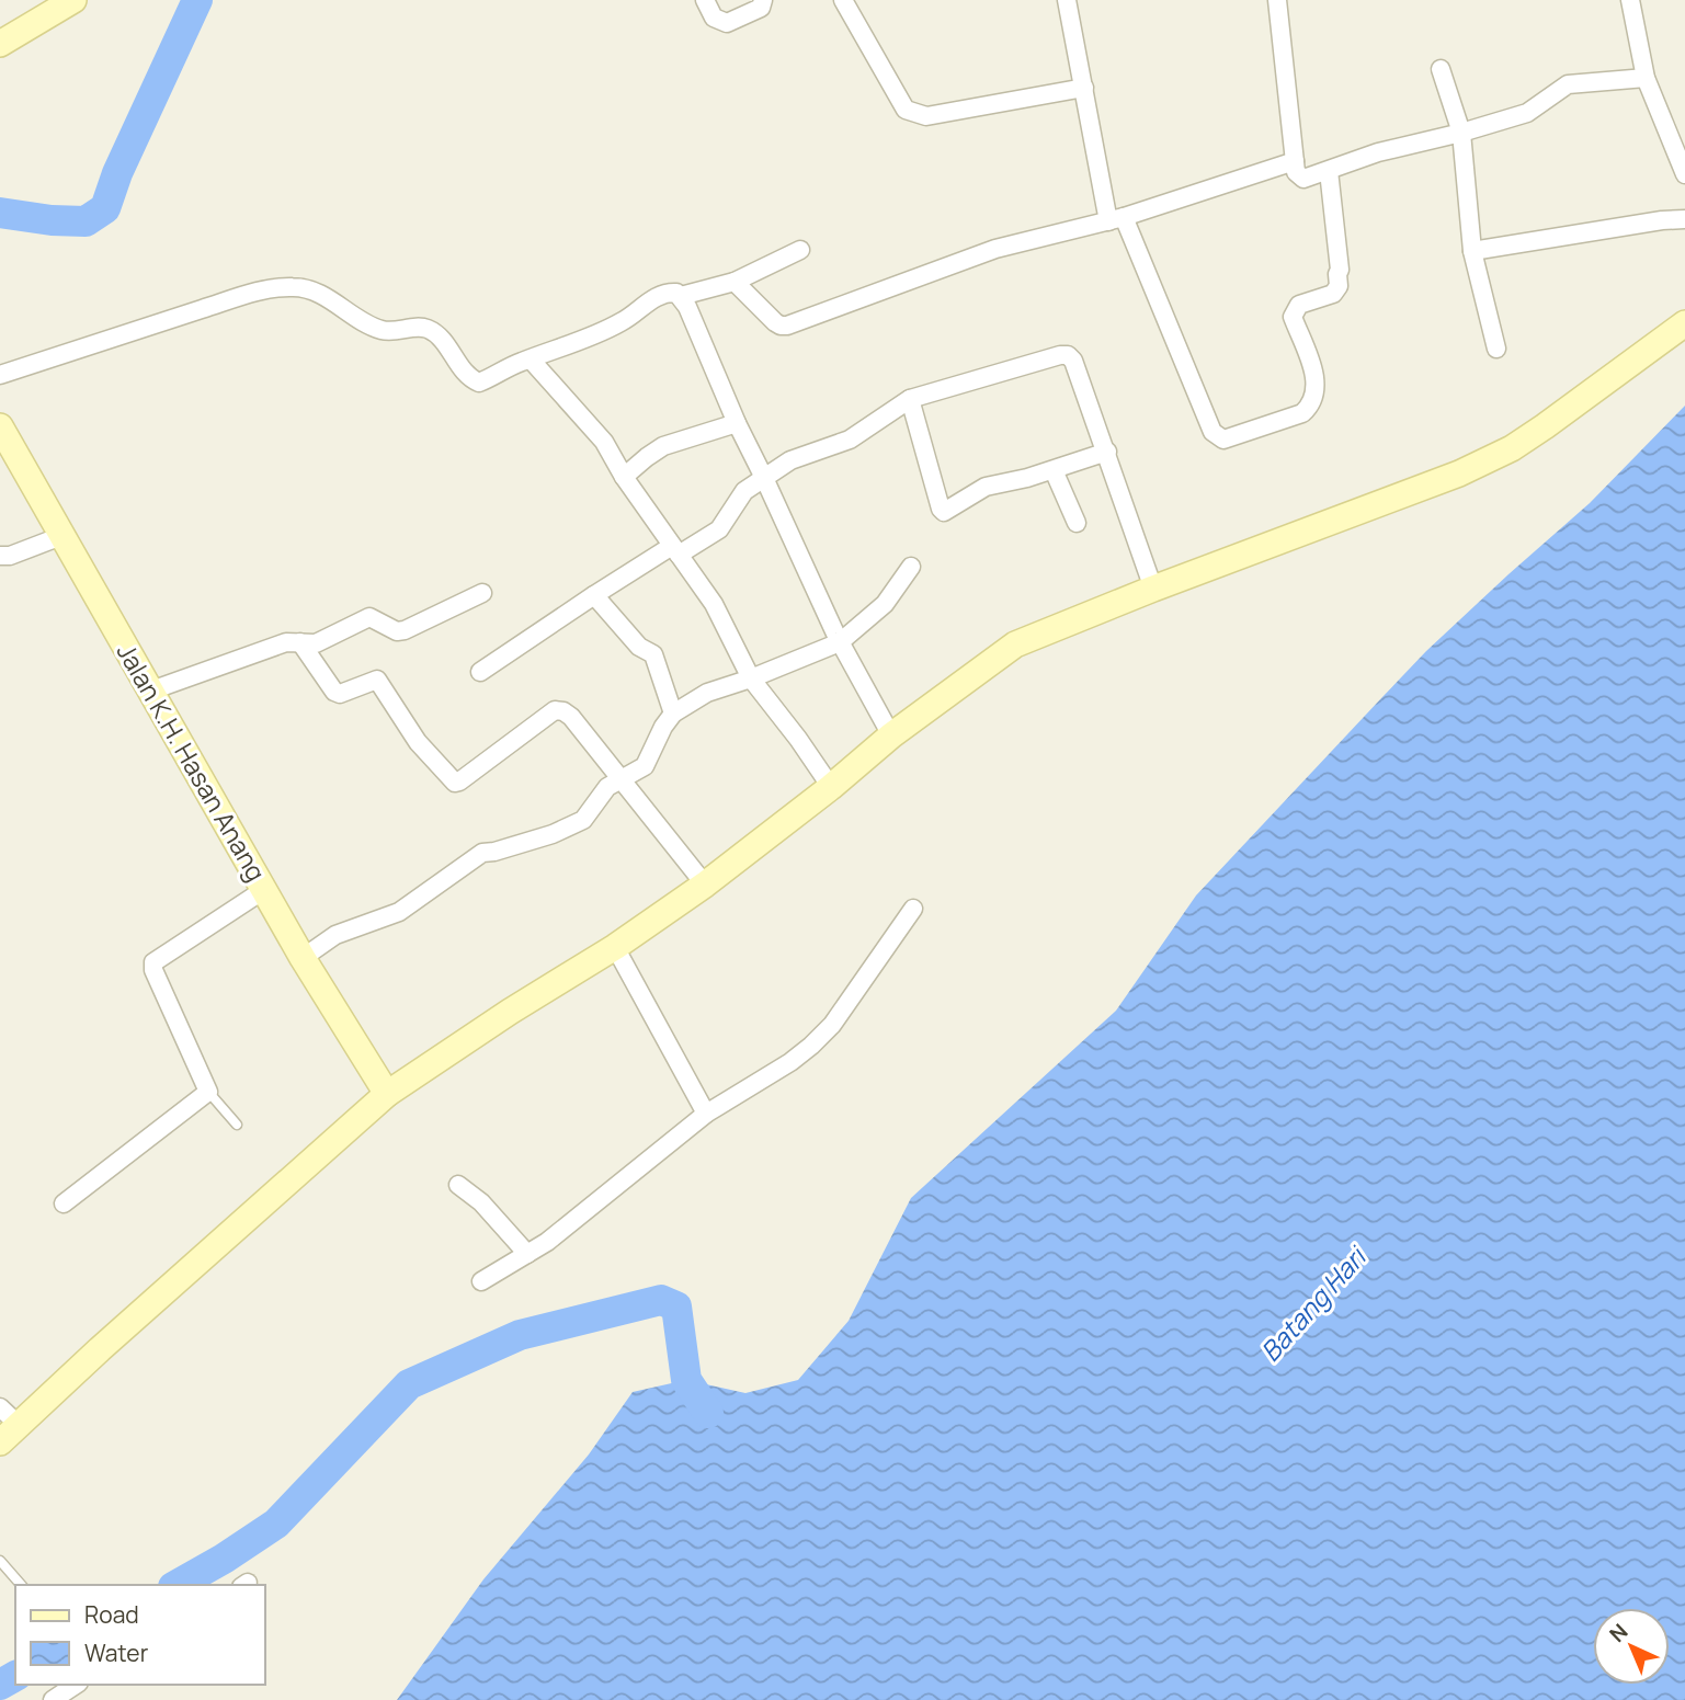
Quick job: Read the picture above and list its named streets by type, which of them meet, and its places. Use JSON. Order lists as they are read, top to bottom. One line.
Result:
{"streets":{"street":["Jalan K.H. Hasan Anang"]},"water":["Batang Hari"],"legend":["Road","Water"],"north":"top left"}
